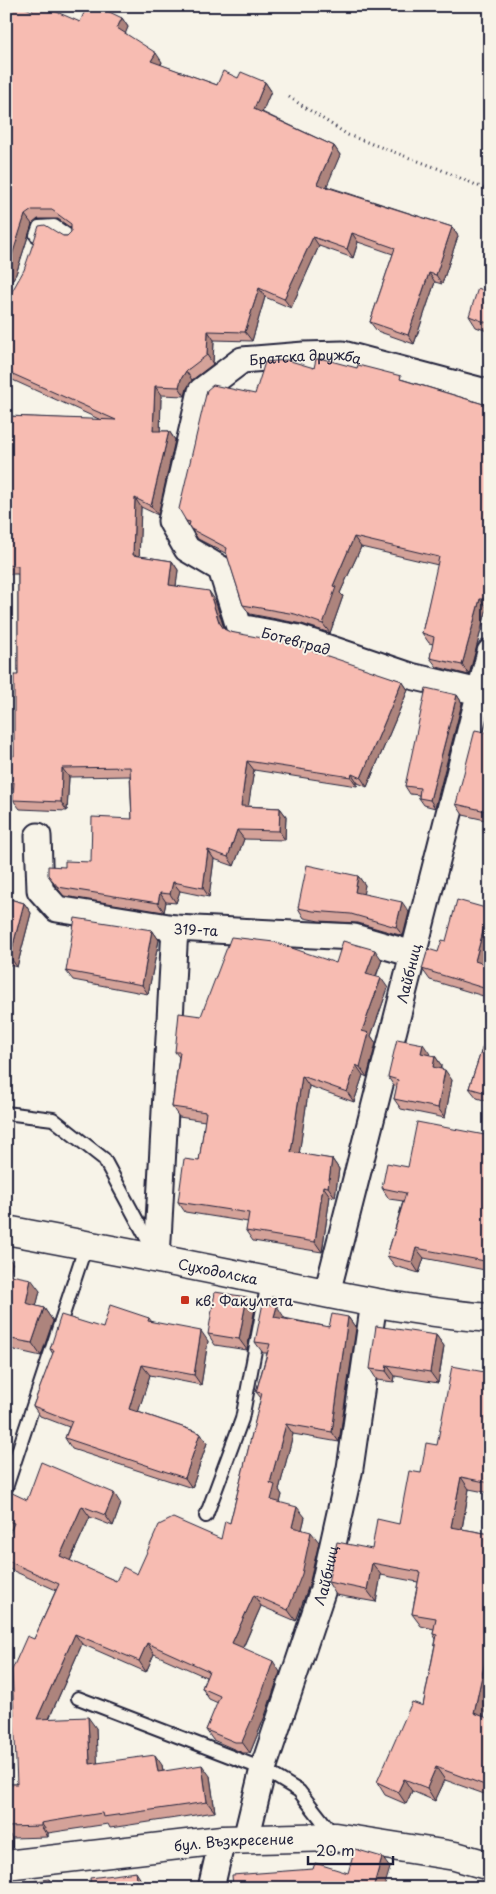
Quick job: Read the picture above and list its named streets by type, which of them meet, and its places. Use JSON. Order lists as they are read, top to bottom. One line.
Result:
{"streets":{"street":["Братска дружба","Ботевград","319-та","Лайбниц","Суходолска","бул. Възкресение"]},"crossings":[["Братска дружба","Ботевград"],["Ботевград","Лайбниц"],["319-та","Лайбниц"],["Лайбниц","Суходолска"],["Лайбниц","бул. Възкресение"]],"places":{"transit":["кв. Факултета"]},"scale_bar":"20 m"}
